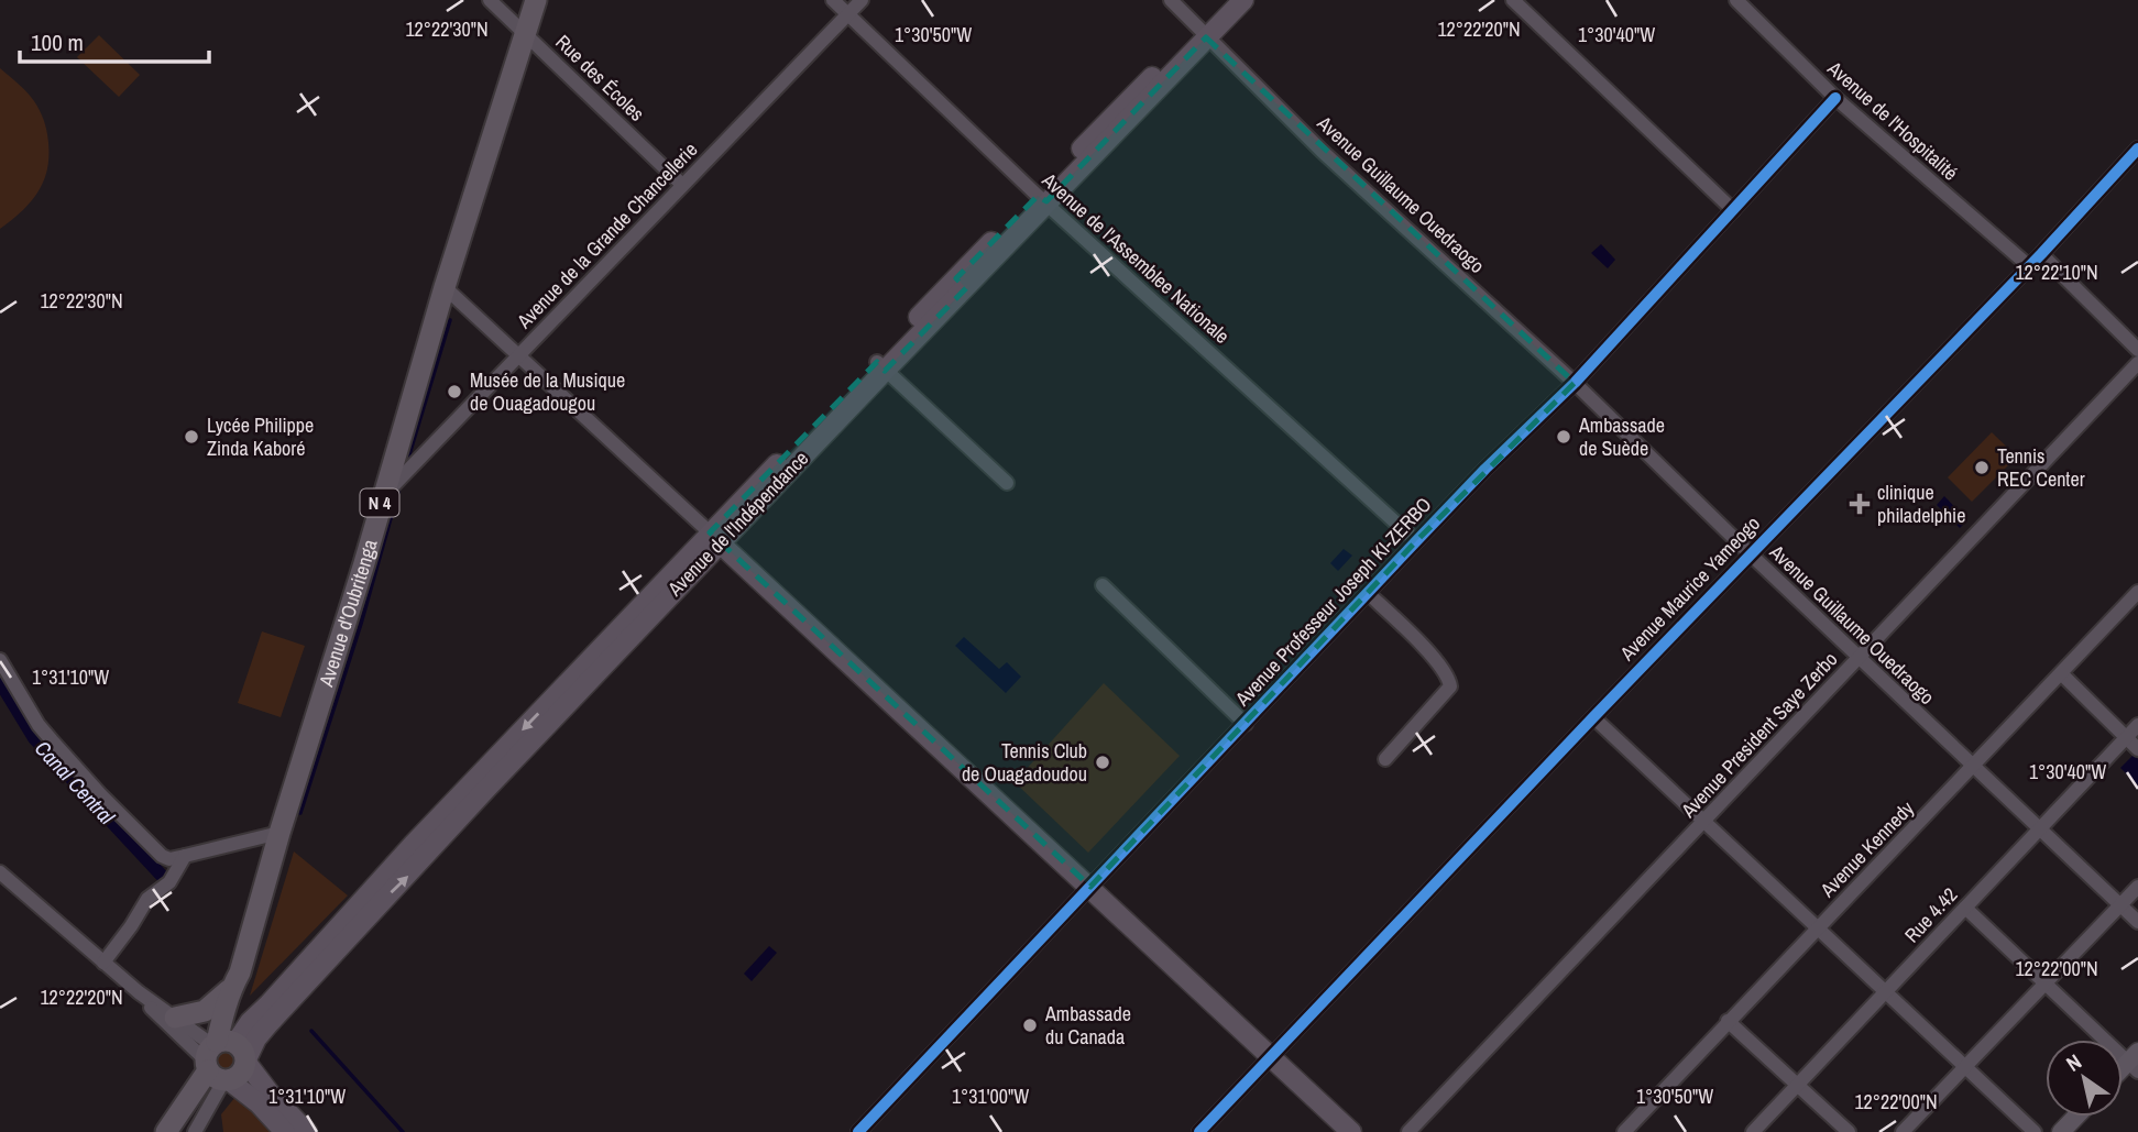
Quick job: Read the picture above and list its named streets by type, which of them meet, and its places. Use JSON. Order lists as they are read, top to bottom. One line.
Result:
{"streets":{"highway":["N 4","Avenue d'Oubritenga"],"main road":["Avenue de l'Indépendance"],"street":["Rue des Écoles","Avenue de l'Hospitalité","Avenue Guillaume Ouedraogo","Avenue de la Grande Chancellerie","Avenue de l'Assemblee Nationale","Avenue Maurice Yameogo","Avenue Professeur Joseph KI-ZERBO","Avenue President Saye Zerbo","Avenue Kennedy","Rue 4.42"]},"crossings":[["Rue des Écoles","Avenue de la Grande Chancellerie"],["Rue des Écoles","N 4"],["Rue des Écoles","Avenue d'Oubritenga"],["Avenue de l'Hospitalité","Avenue Maurice Yameogo"],["Avenue de l'Hospitalité","Avenue Professeur Joseph KI-ZERBO"],["Avenue Guillaume Ouedraogo","Avenue de l'Indépendance"],["Avenue Guillaume Ouedraogo","Avenue Maurice Yameogo"],["Avenue Guillaume Ouedraogo","Avenue Professeur Joseph KI-ZERBO"],["Avenue Guillaume Ouedraogo","Avenue President Saye Zerbo"],["Avenue Guillaume Ouedraogo","Avenue Kennedy"],["Avenue Guillaume Ouedraogo","Rue 4.42"],["Avenue de la Grande Chancellerie","Avenue de l'Assemblee Nationale"],["Avenue de la Grande Chancellerie","Avenue d'Oubritenga"],["Avenue de l'Assemblee Nationale","Avenue de l'Indépendance"],["Avenue de l'Assemblee Nationale","Avenue Professeur Joseph KI-ZERBO"],["N 4","Avenue d'Oubritenga"],["Avenue de l'Indépendance","Avenue d'Oubritenga"]],"water":["Canal Central"],"places":{"other":["Musée de la Musique de Ouagadougou","Lycée Philippe Zinda Kaboré","Ambassade de Suède","Tennis REC Center","Tennis Club de Ouagadoudou","Ambassade du Canada"],"health":["clinique philadelphie"]},"scale_bar":"100 m","north":"top left","coordinates":["12°22'30\"N","12°22'20\"N","1°30'50\"W","1°30'40\"W","12°22'10\"N","1°31'10\"W","12°22'00\"N","1°31'00\"W"]}
